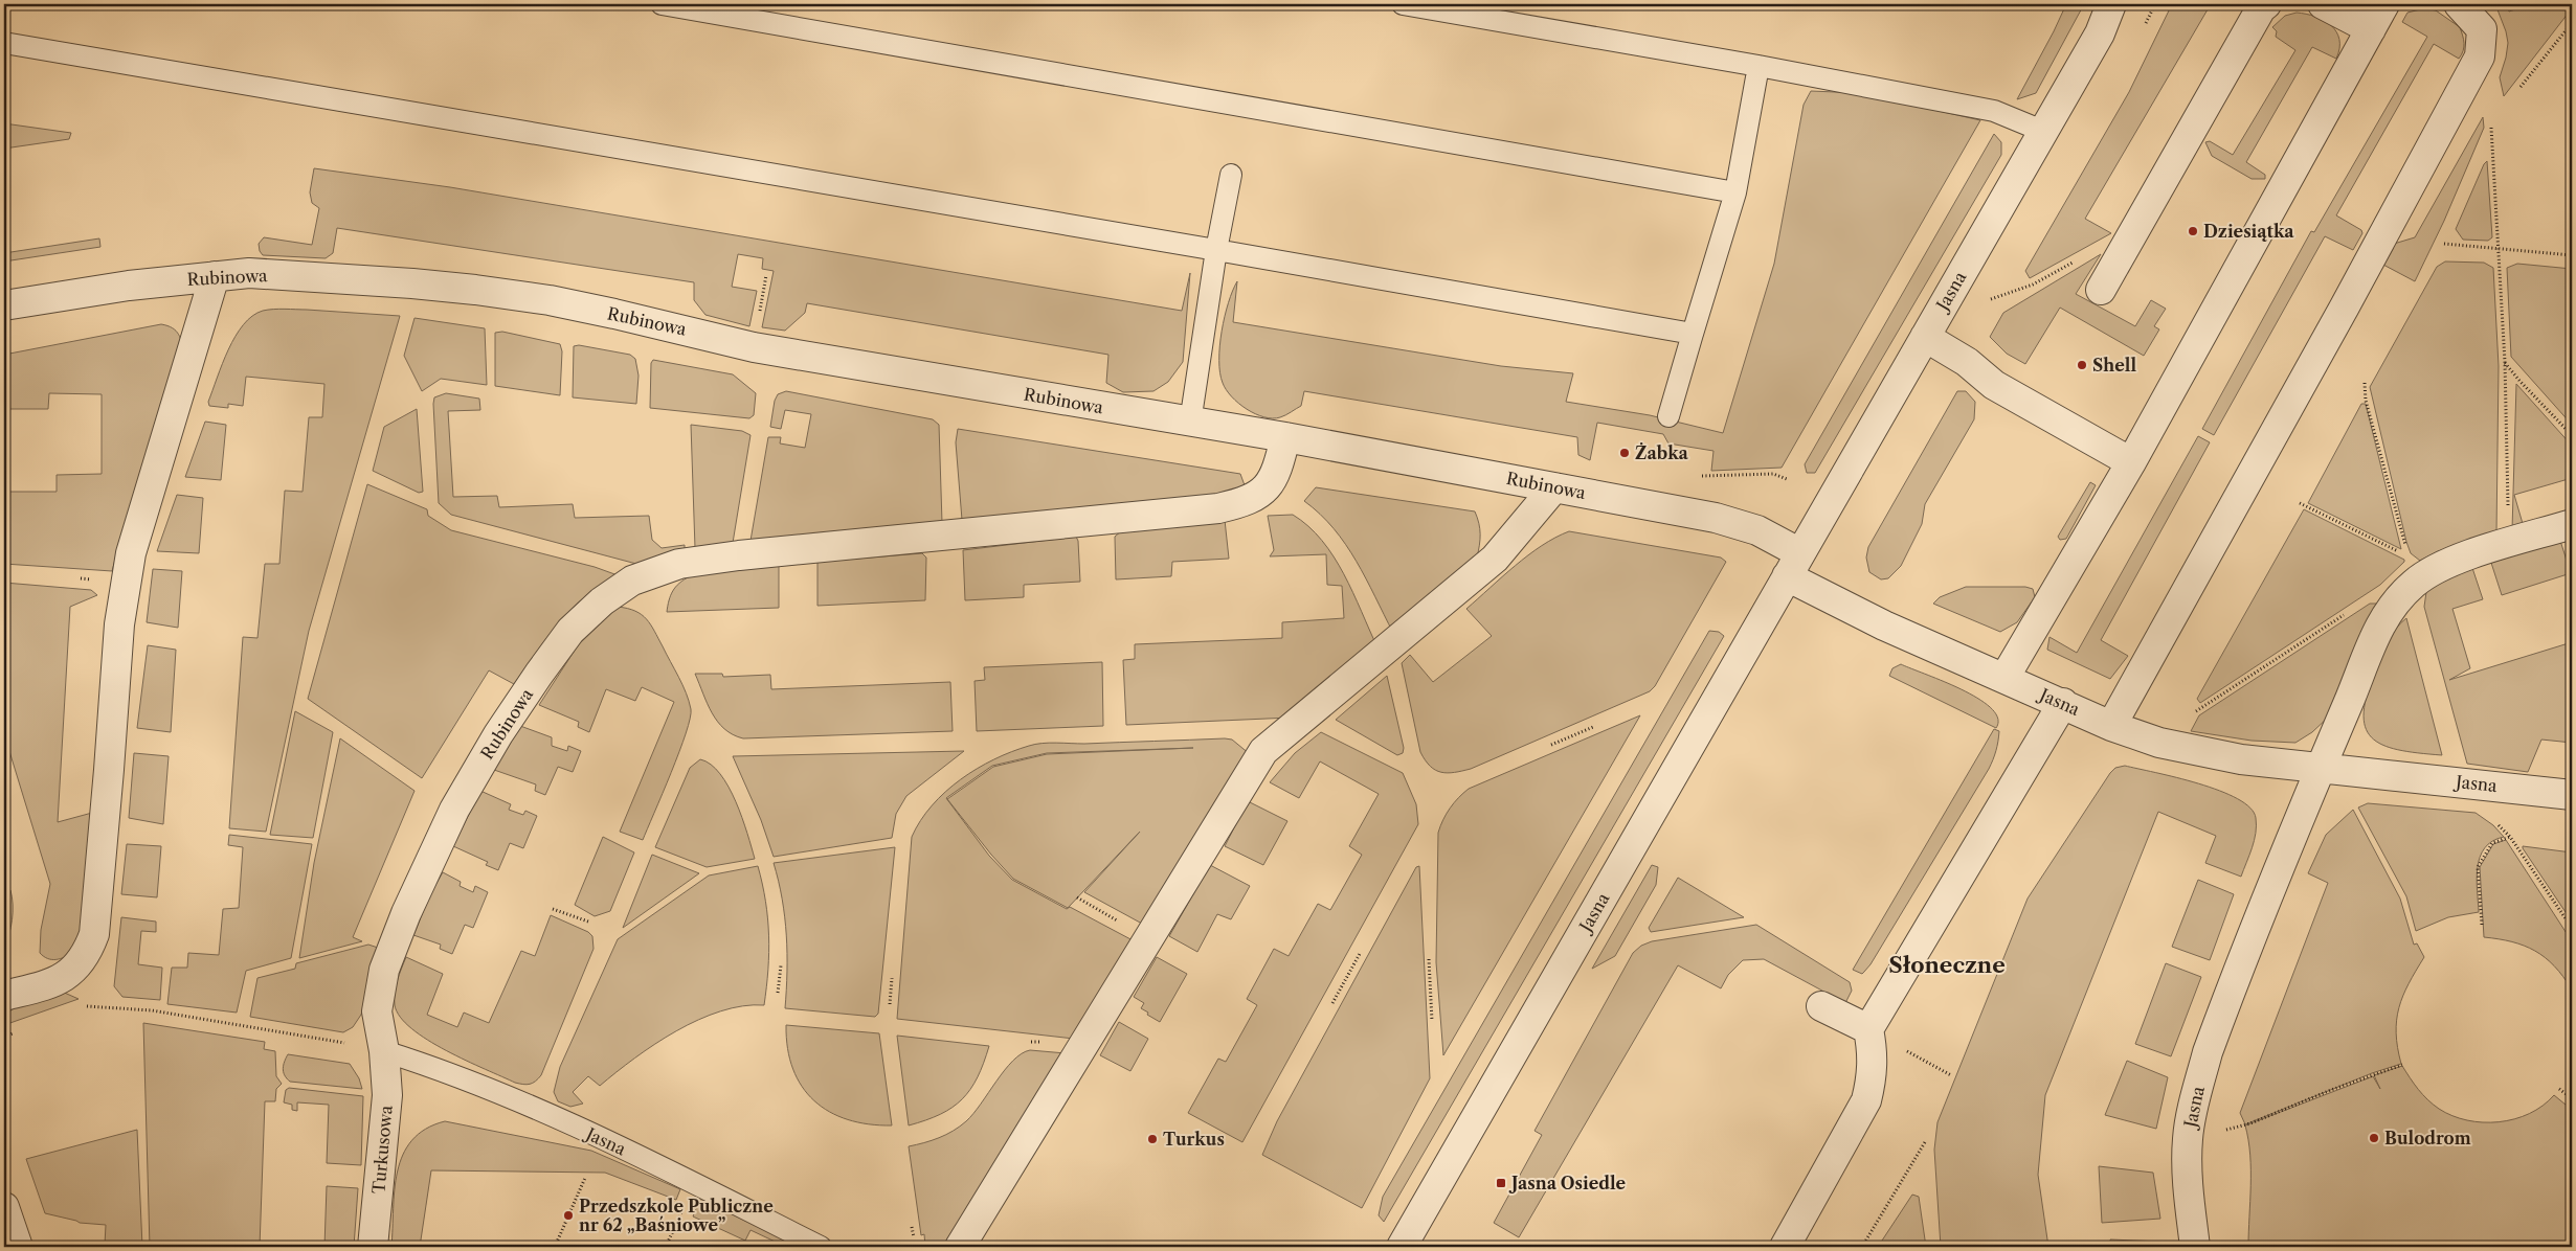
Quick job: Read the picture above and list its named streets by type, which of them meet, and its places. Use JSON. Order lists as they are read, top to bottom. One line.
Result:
{"streets":{"street":["Rubinowa","Jasna","Turkusowa"]},"crossings":[["Rubinowa","Jasna"],["Rubinowa","Turkusowa"],["Jasna","Turkusowa"]],"districts":["Słoneczne"],"places":{"other":["Dziesiątka","Shell","Żabka","Bulodrom","Turkus","Przedszkole Publiczne nr 62 „Baśniowe”"],"transit":["Jasna Osiedle"]}}
